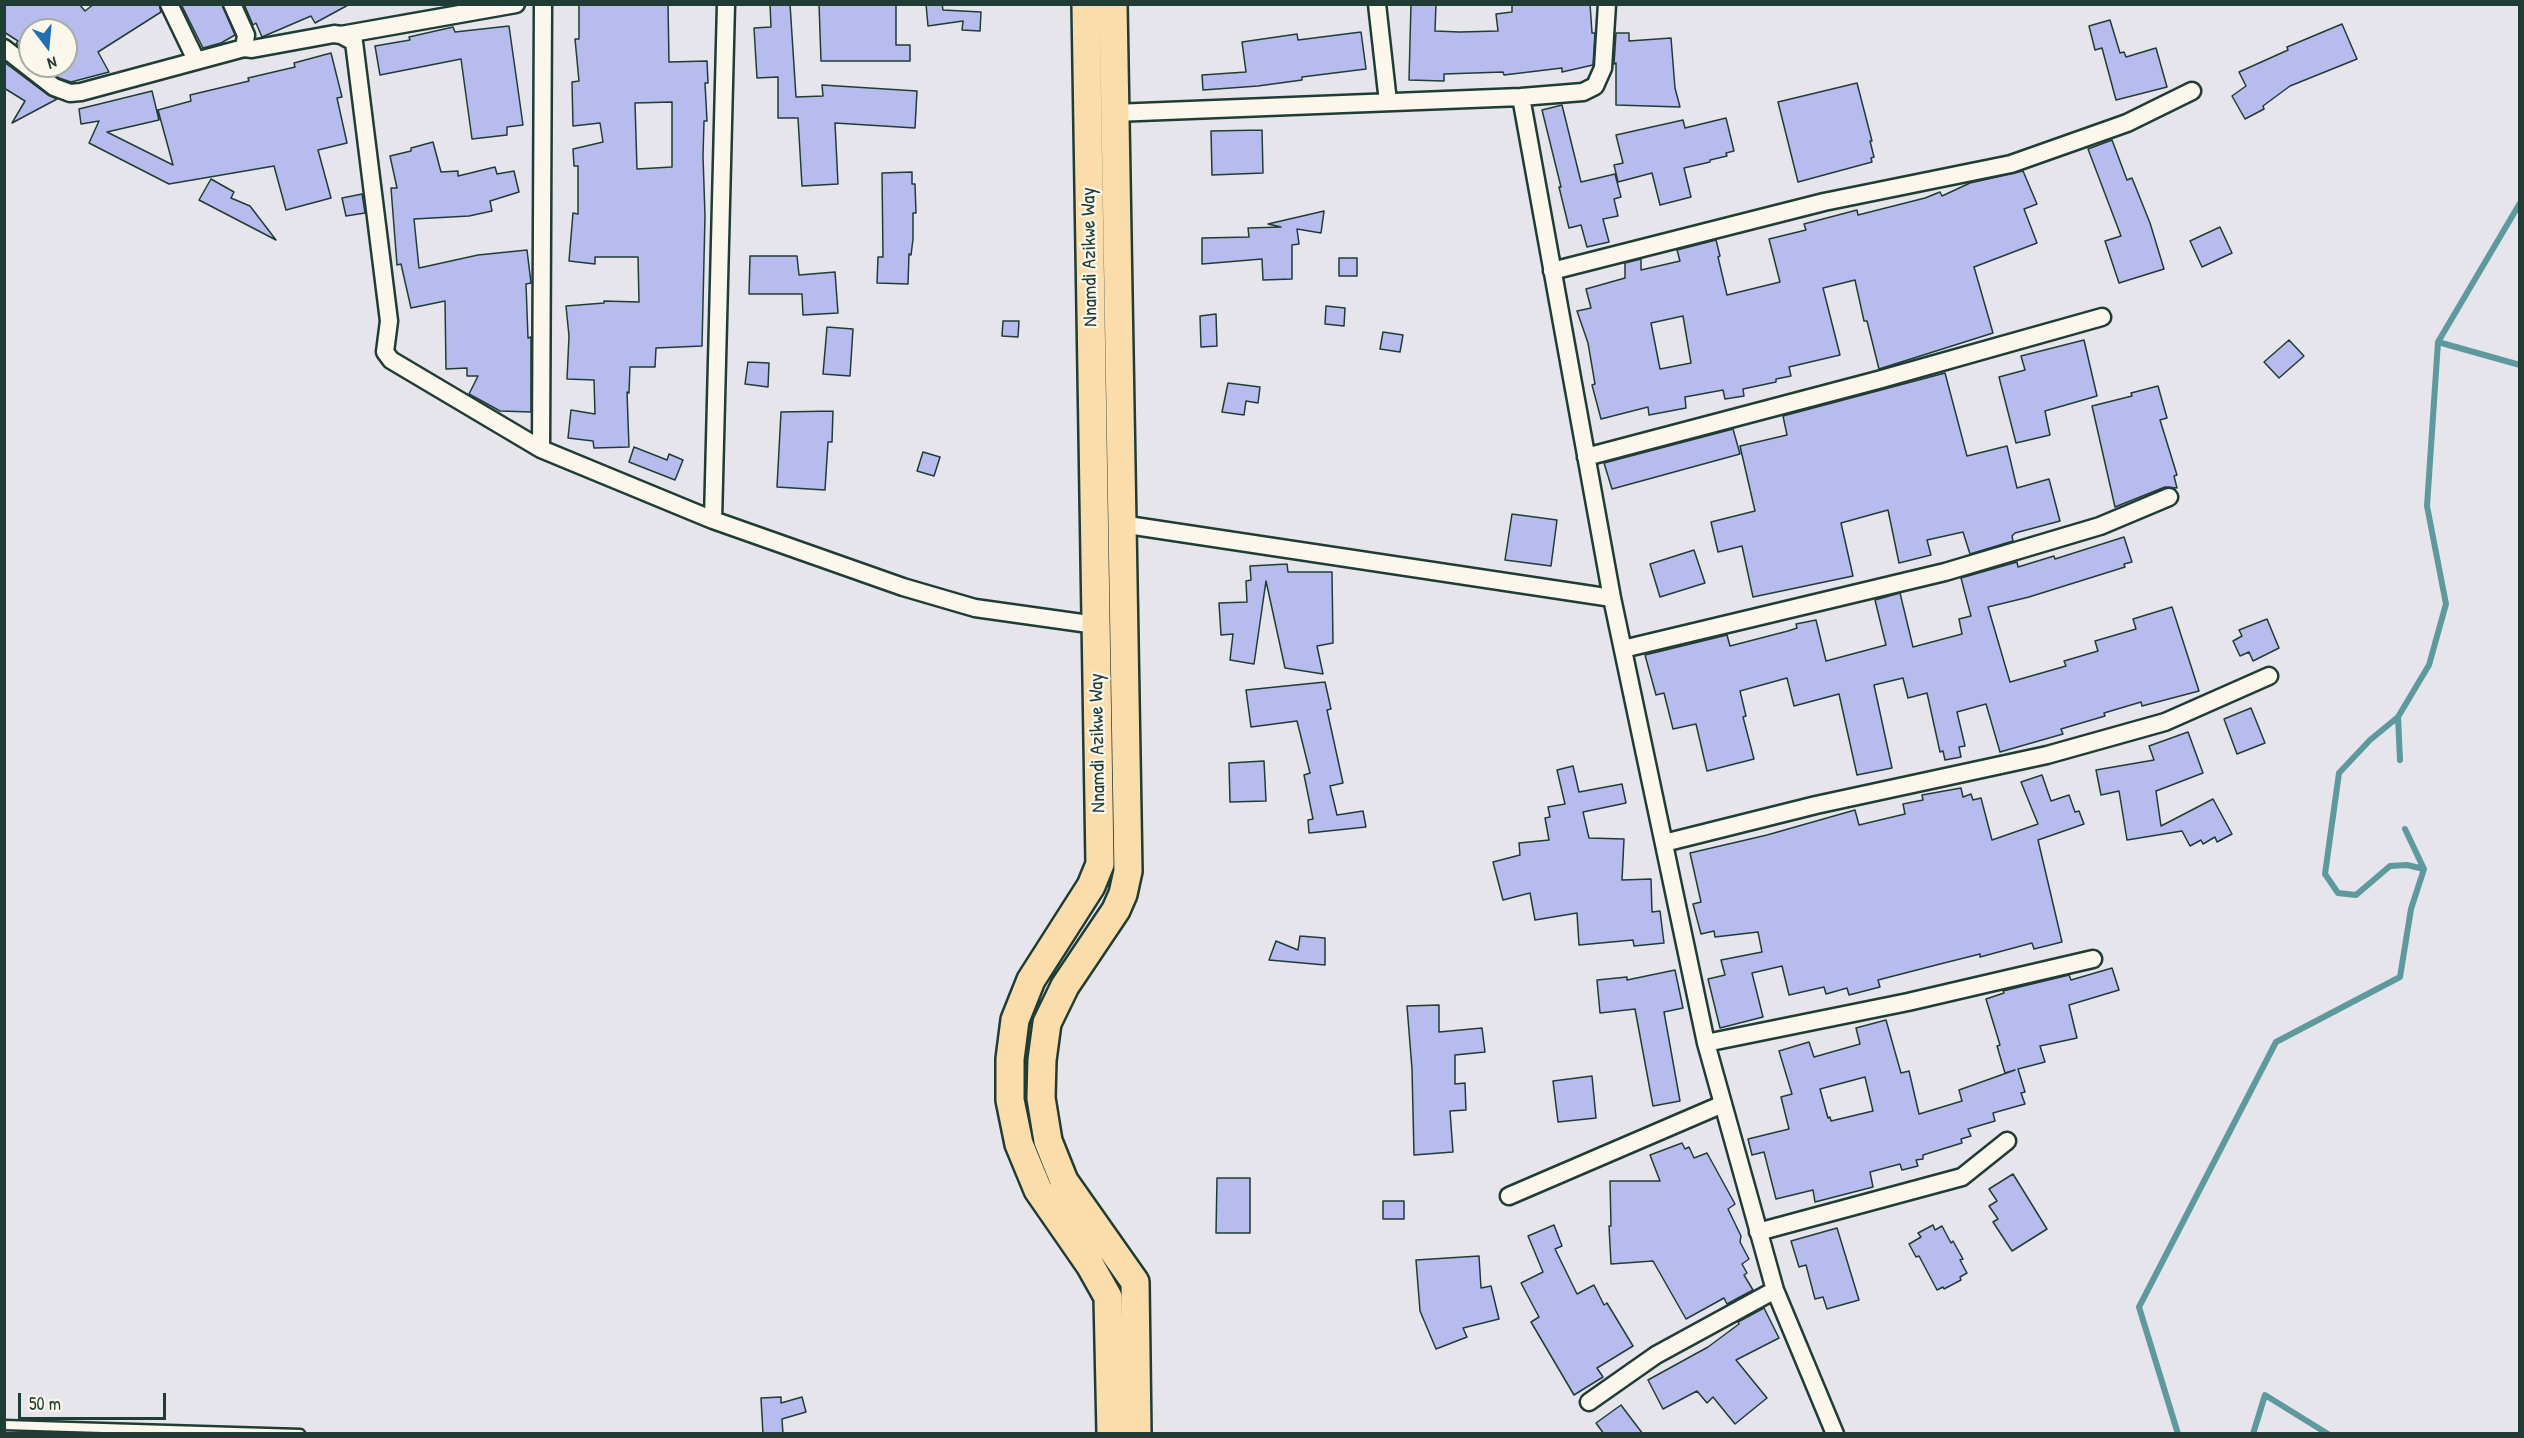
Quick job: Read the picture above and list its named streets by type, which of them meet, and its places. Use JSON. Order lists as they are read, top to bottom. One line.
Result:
{"streets":{"highway":["Nnamdi Azikwe Way"]},"scale_bar":"50 m","north":"bottom"}
